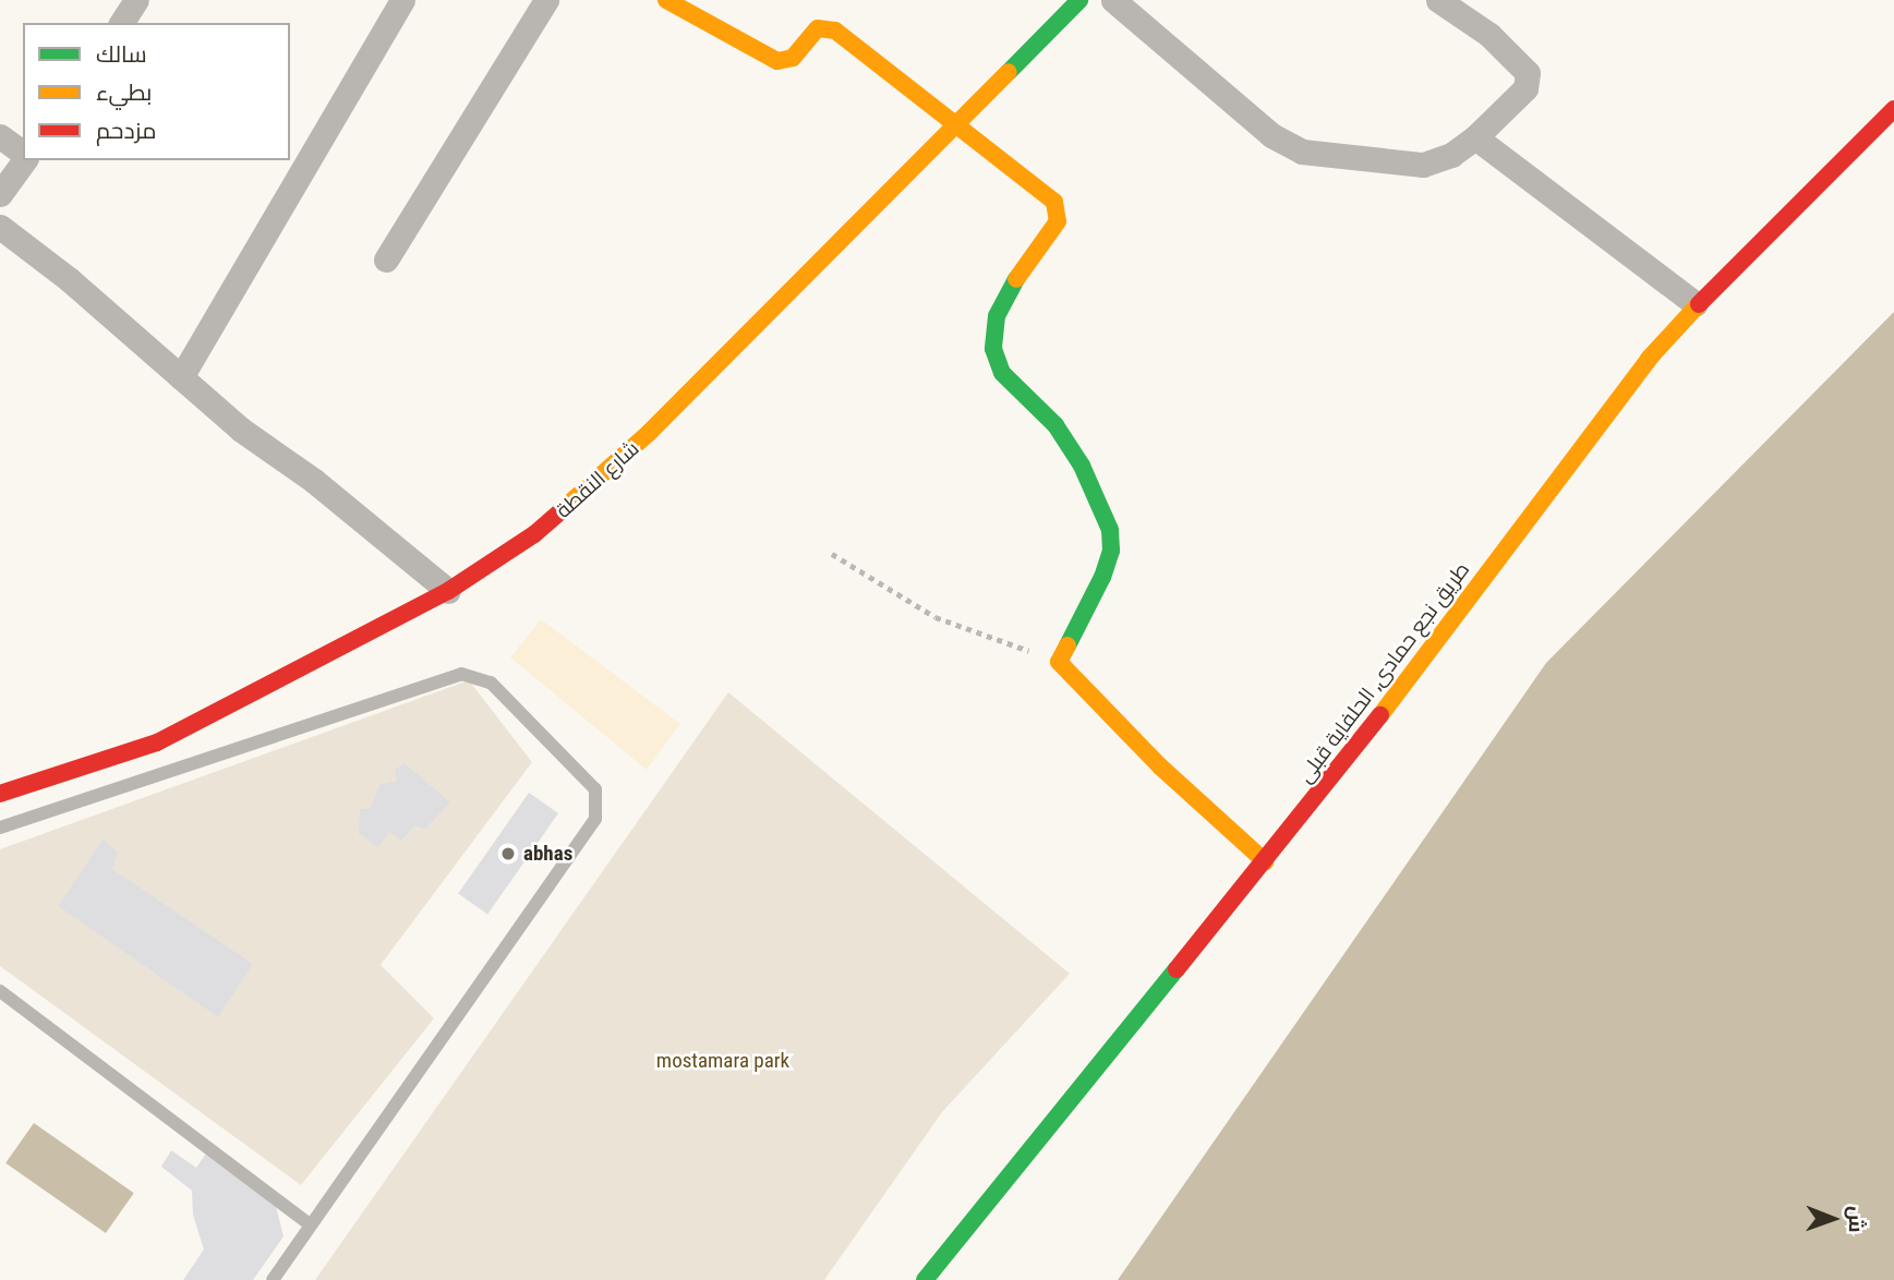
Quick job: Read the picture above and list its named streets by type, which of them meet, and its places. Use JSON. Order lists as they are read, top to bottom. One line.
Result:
{"streets":{"street":["شارع النقطة","طريق نجع حمادى, الحلفاية قبلى"]},"parks":["mostamara park"],"places":["abhas"],"legend":["سالك","بطيء","مزدحم"],"north":"right"}
